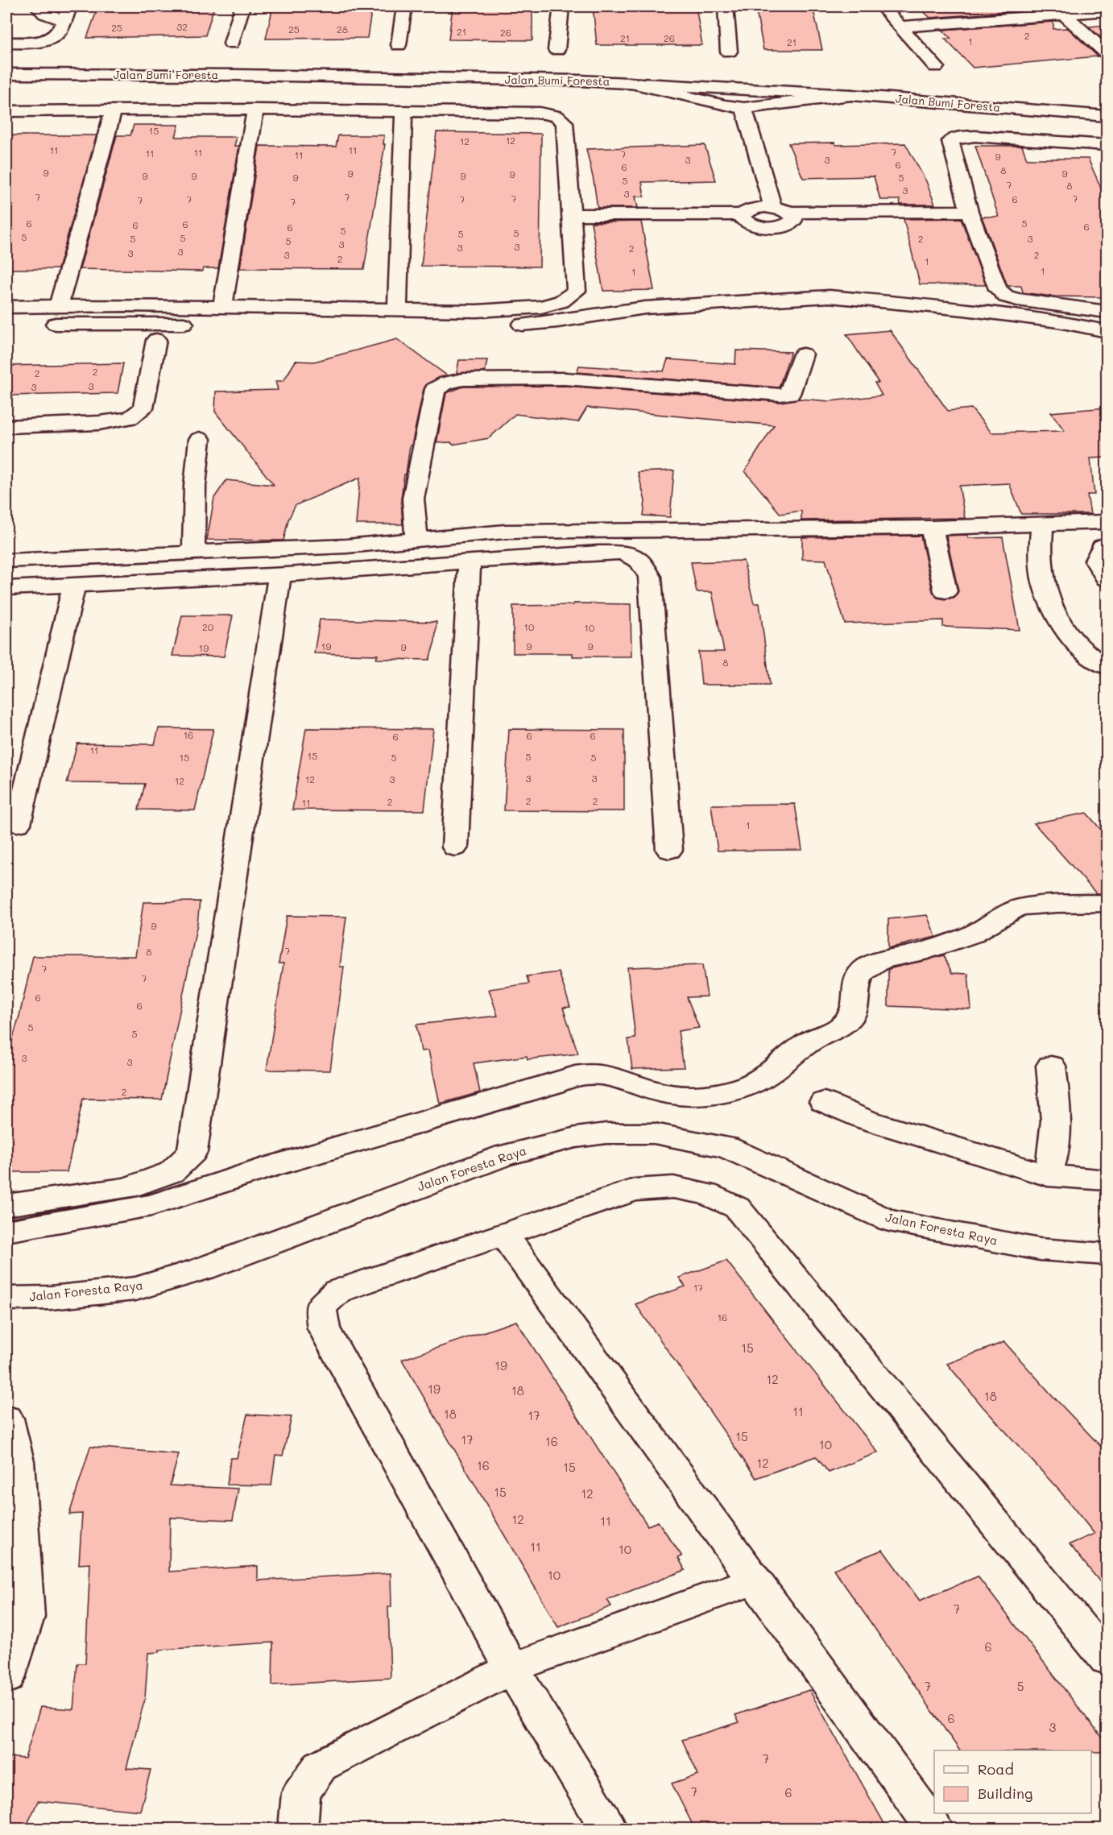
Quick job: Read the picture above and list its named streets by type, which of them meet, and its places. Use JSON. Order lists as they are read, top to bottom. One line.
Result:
{"streets":{"street":["Jalan Bumi Foresta","Jalan Foresta Raya"]},"house_numbers":["32","25","25","28","21","26","2","21","26","1","21","15","12","12","11","11","7","11","11","7","11","9","3","3","6","6","8","9","9","9","9","9","9","9","9","5","5","7","8","3","3","7","7","7","7","7","7","6","7","7","6","5","6","6","6","6","5","5","5","5","5","5","2","3","5","3","3","3","2","3","3","3","2","2","1","1","1","2","2","3","3","20","10","10","19","9","9","9","19","8","16","6","6","6","11","15","5","15","5","5","3","3","12","3","12","2","2","2","11","1","9","7","8","7","7","6","6","5","5","3","3","2","17","16","15","19","12","19","18","18","11","18","17","15","17","16","10","12","16","15","15","12","12","11","11","10","10","7","6","7","5","6","3","7","7","6"],"legend":["Road","Building"]}
